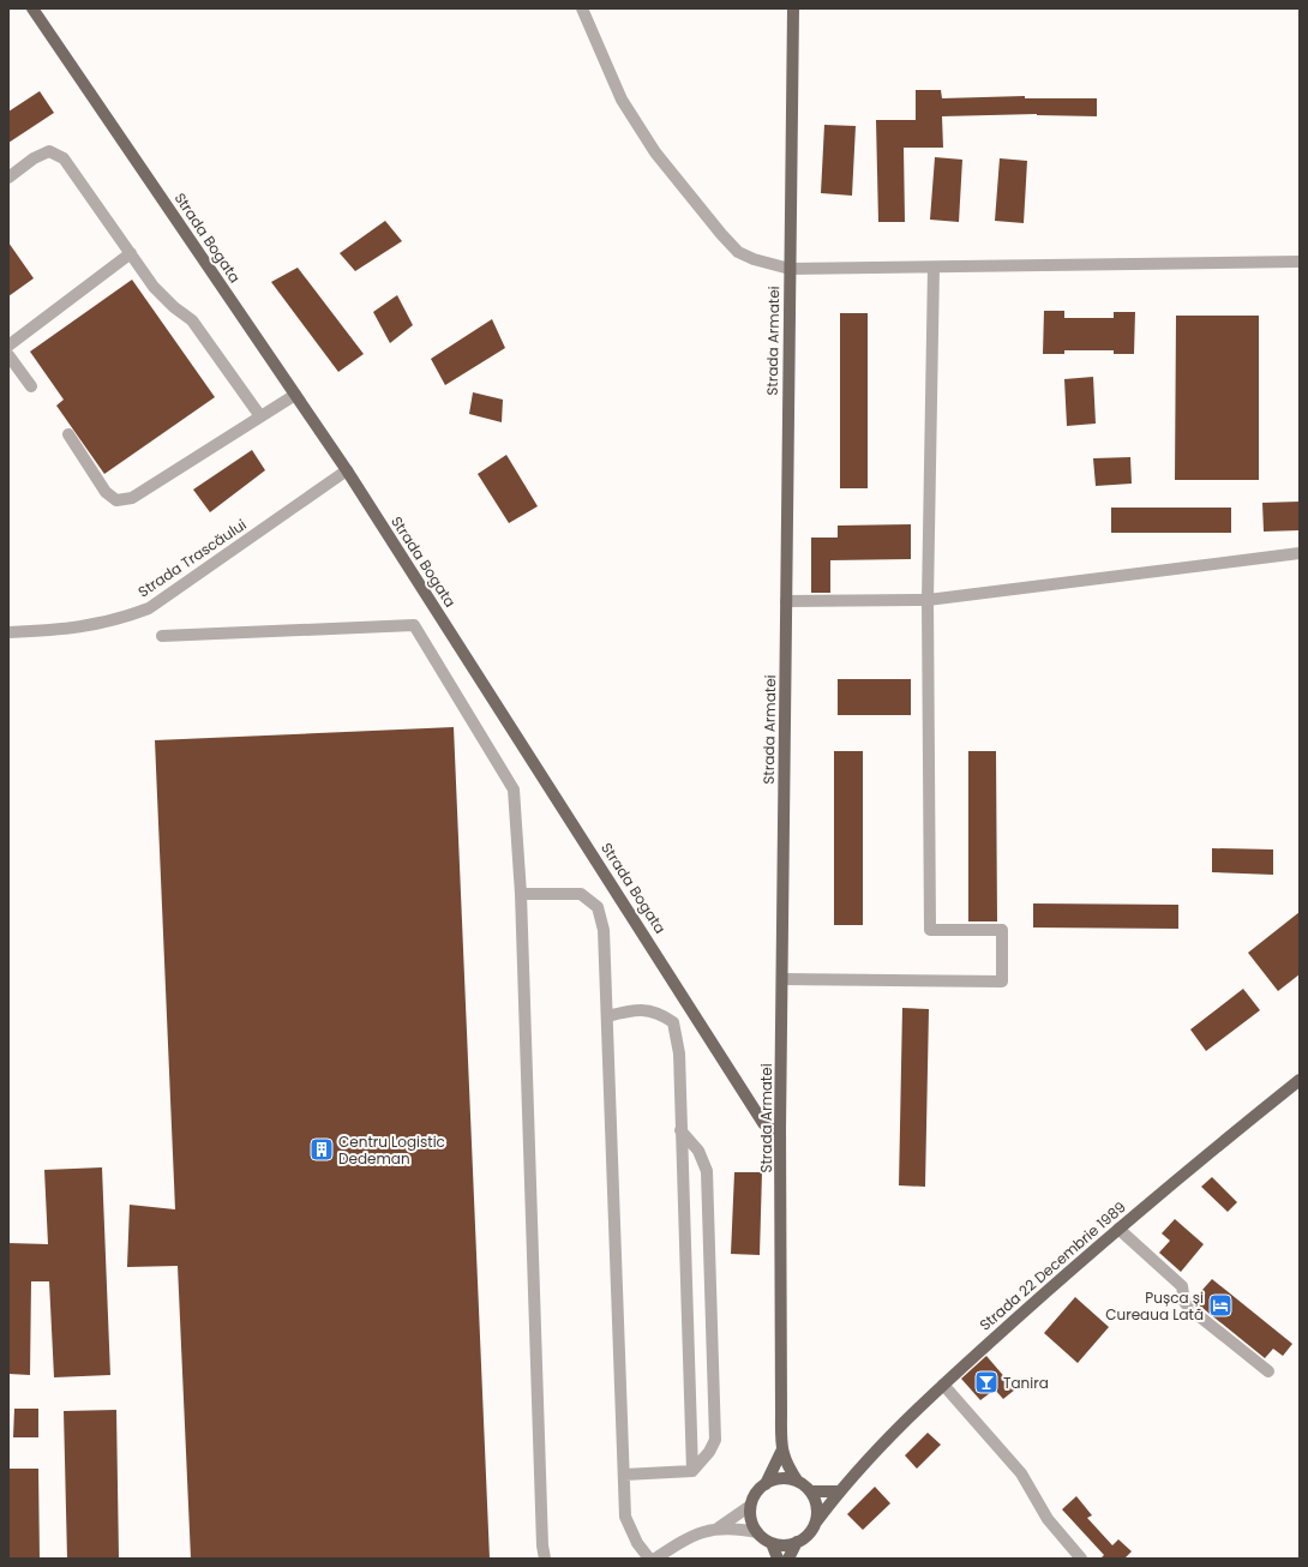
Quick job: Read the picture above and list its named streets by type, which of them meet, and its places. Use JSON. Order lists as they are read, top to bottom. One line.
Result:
{"streets":{"main road":["Strada Bogata","Strada Armatei","Strada 22 Decembrie 1989"],"street":["Strada Trascăului"]},"crossings":[["Strada Bogata","Strada Armatei"],["Strada Bogata","Strada Trascăului"],["Strada Armatei","Strada 22 Decembrie 1989"]],"places":{"building":["Centru Logistic Dedeman"],"hotel":["Pușca și Cureaua Lată"],"bar":["Tanira"]}}
